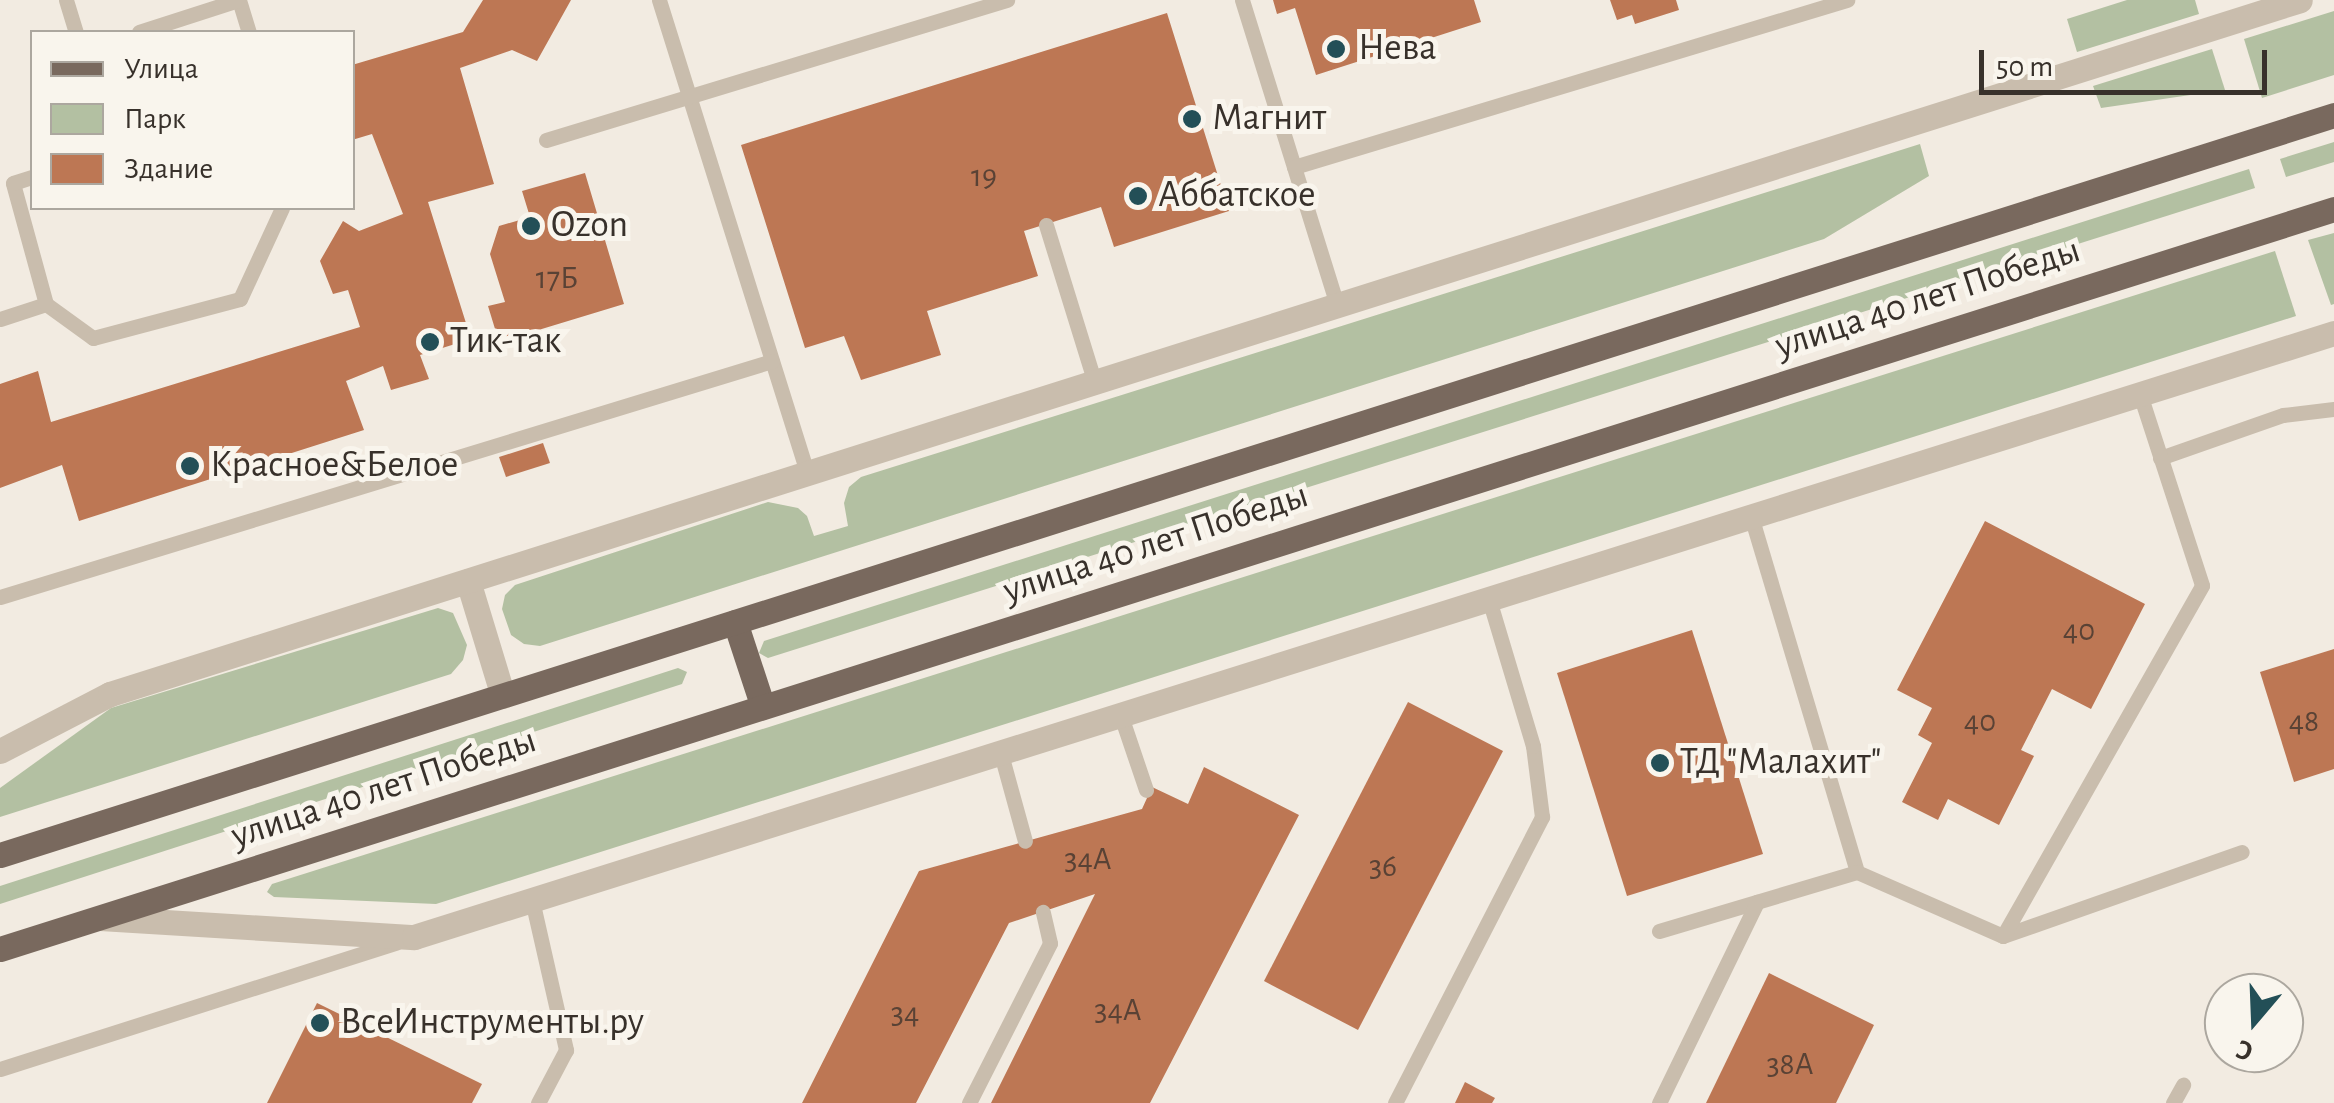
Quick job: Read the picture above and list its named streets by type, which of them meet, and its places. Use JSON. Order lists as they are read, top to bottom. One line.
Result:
{"streets":{"main road":["улица 40 лет Победы"]},"places":["Нева","Магнит","Аббатское","Ozon","Тик-так","Красное&Белое","ТД \"Малахит\"","ВсеИнструменты.ру"],"house_numbers":["19","17Б","40","40","48","34А","36","34А","34","38А"],"legend":["Улица","Парк","Здание"],"scale_bar":"50 m","north":"bottom"}
